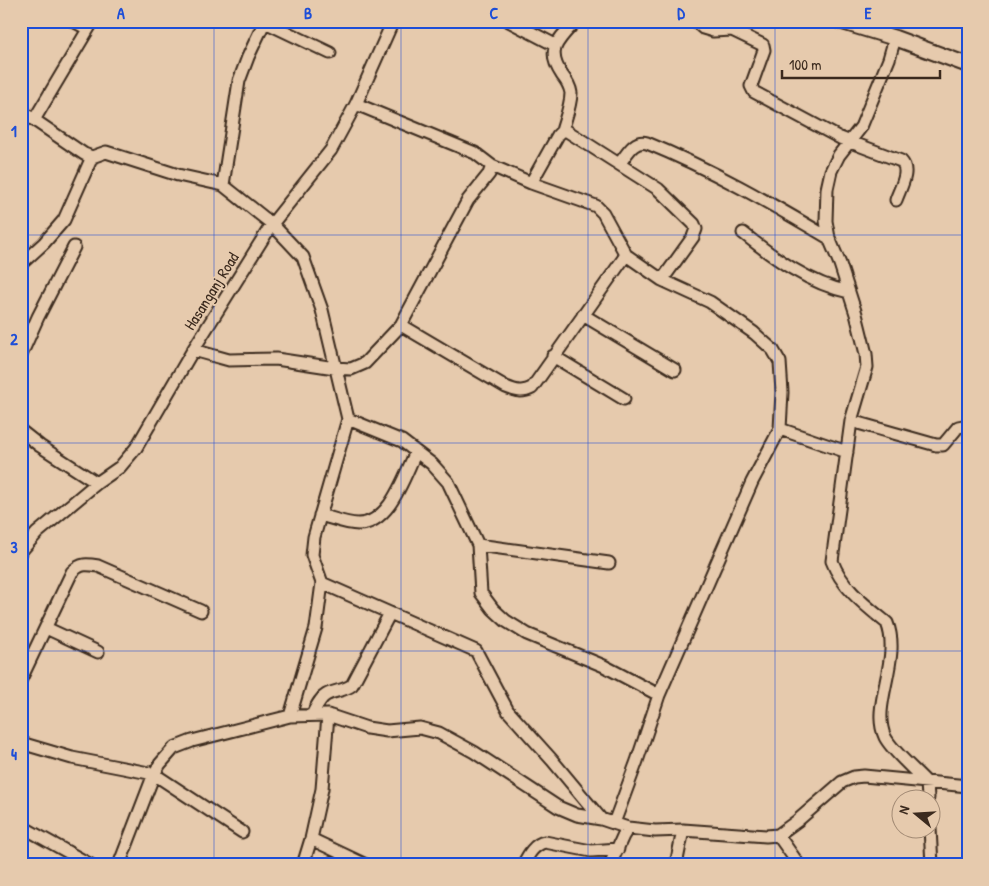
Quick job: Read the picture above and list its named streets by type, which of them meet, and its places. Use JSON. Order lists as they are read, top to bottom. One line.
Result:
{"streets":{"street":["Hasanganj Road"]},"scale_bar":"100 m","north":"left","grid":{"columns":["A","B","C","D","E"],"rows":["1","2","3","4"]}}
